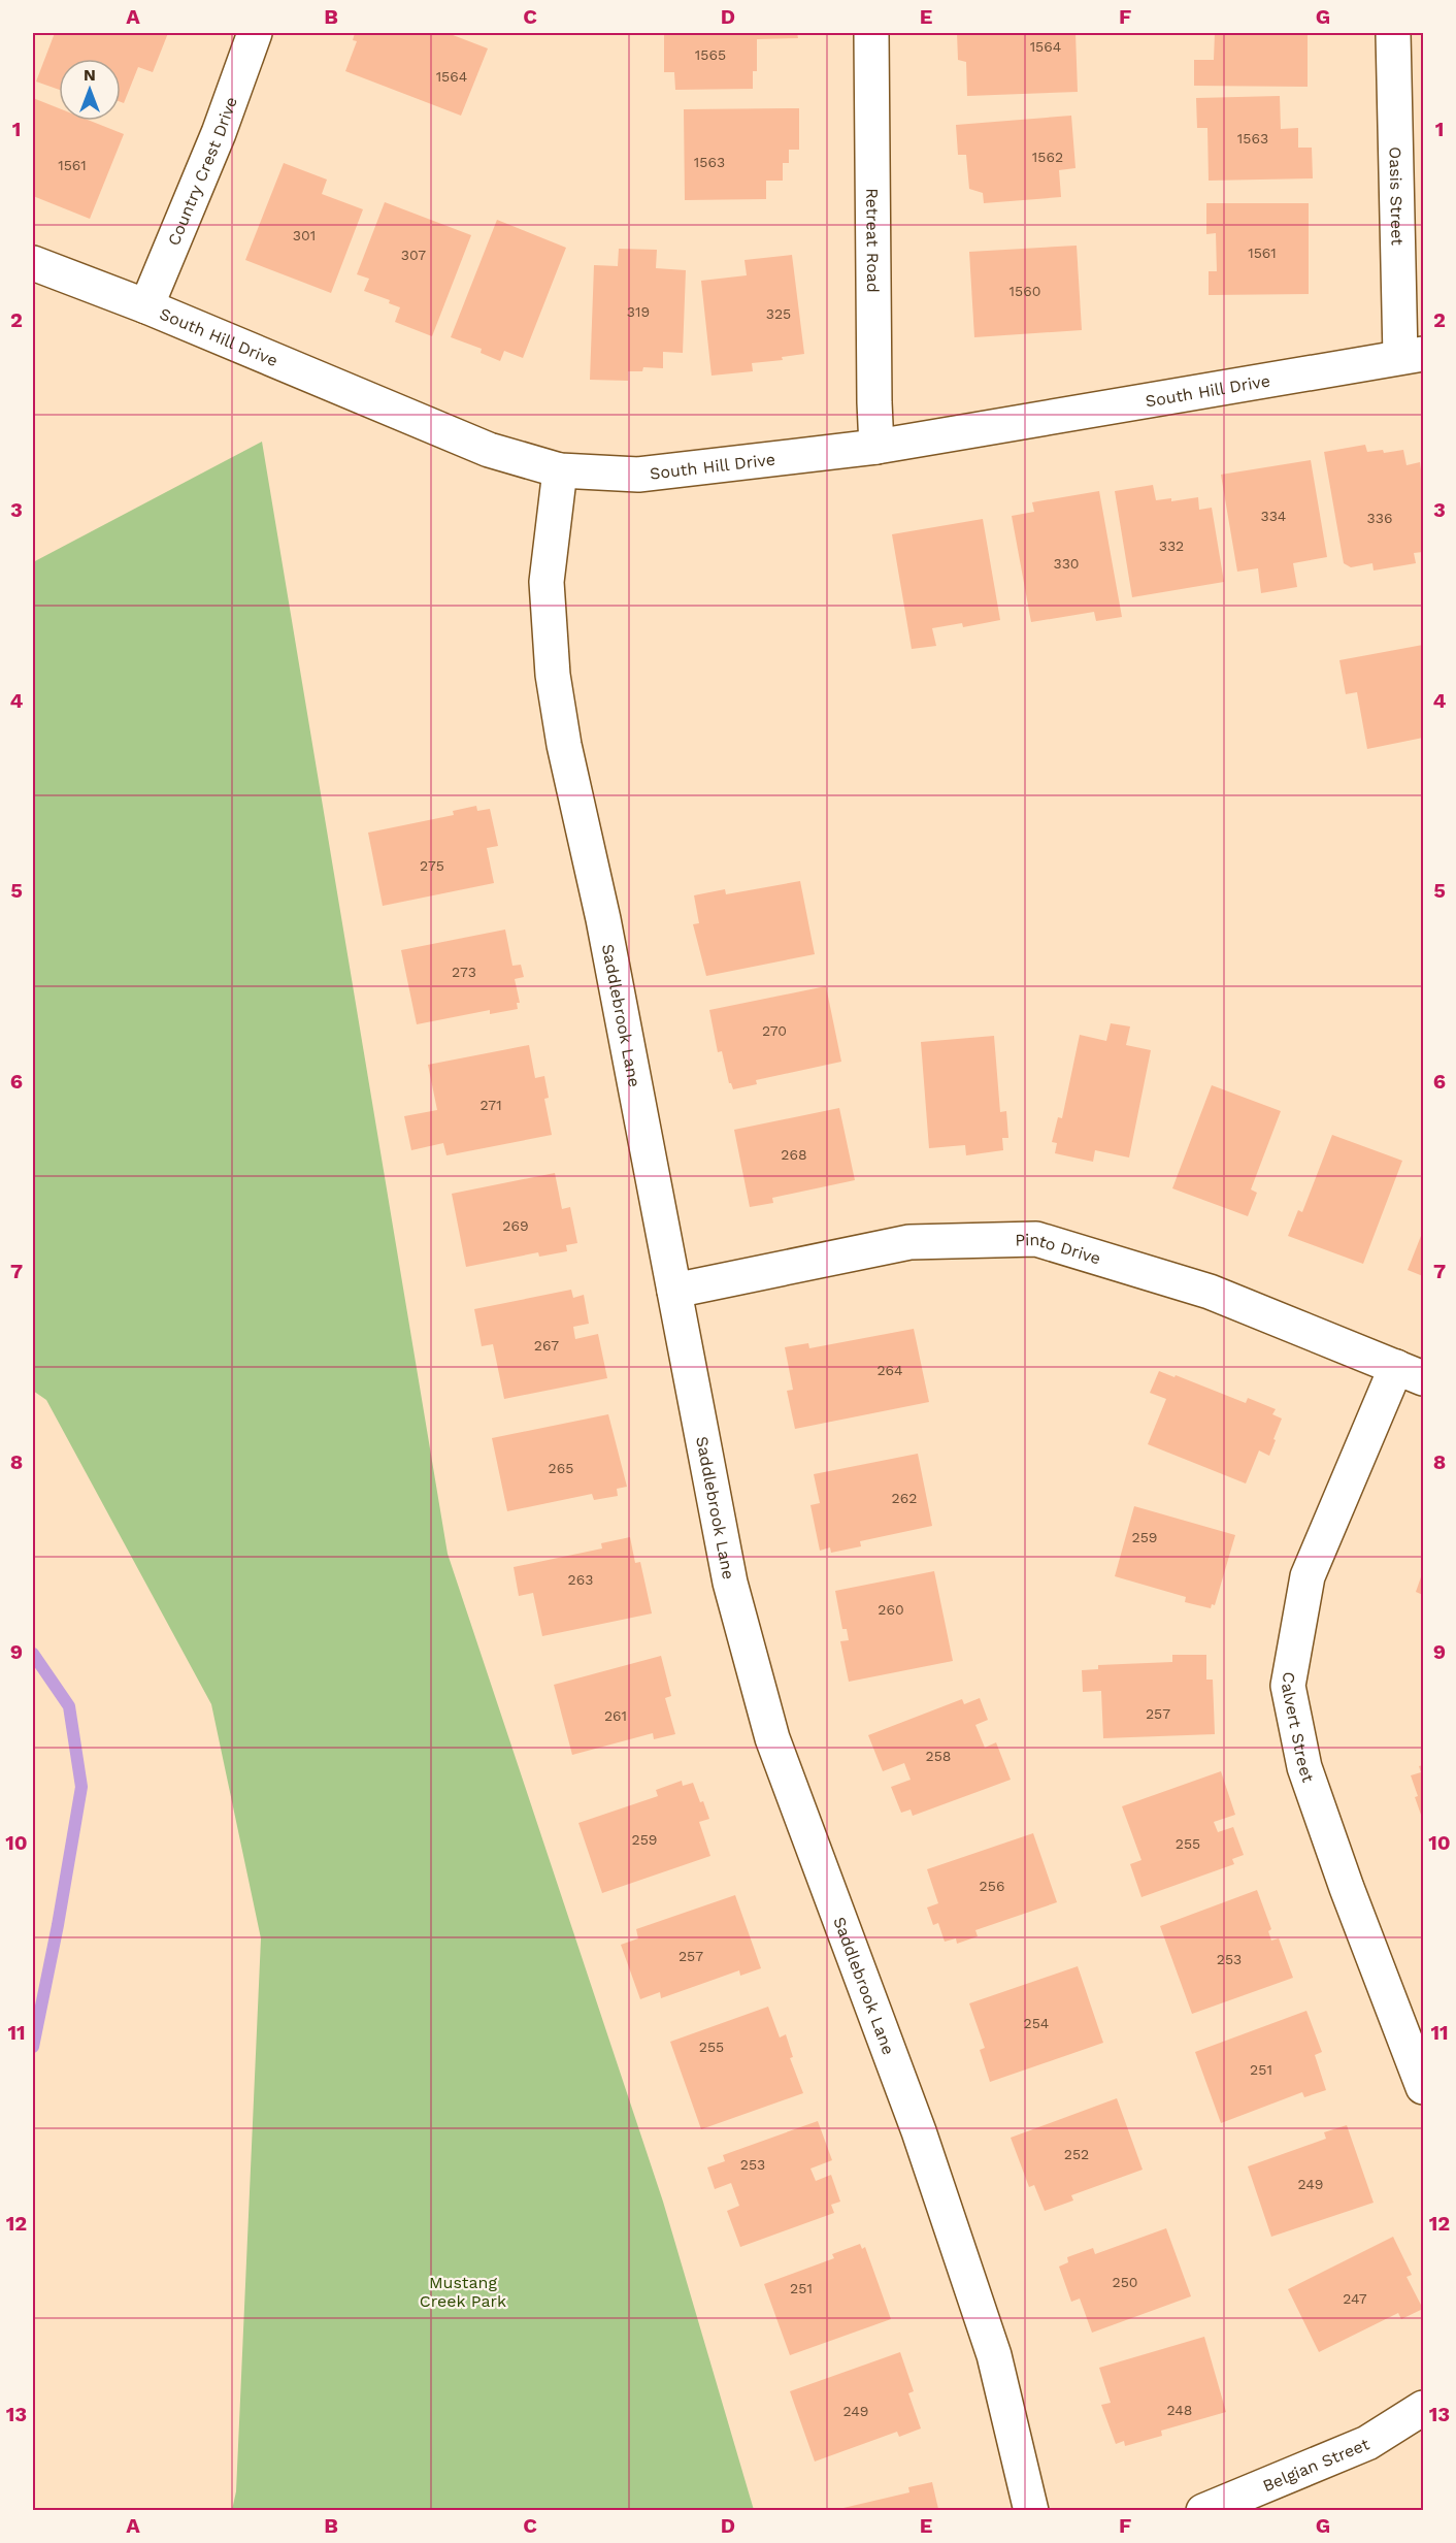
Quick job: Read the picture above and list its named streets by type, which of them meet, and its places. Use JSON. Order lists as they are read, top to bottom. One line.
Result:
{"streets":{"street":["Country Crest Drive","Oasis Street","Retreat Road","South Hill Drive","Saddlebrook Lane","Pinto Drive","Calvert Street","Belgian Street"]},"crossings":[["Country Crest Drive","South Hill Drive"],["Oasis Street","South Hill Drive"],["Retreat Road","South Hill Drive"],["South Hill Drive","Saddlebrook Lane"],["Saddlebrook Lane","Pinto Drive"],["Pinto Drive","Calvert Street"]],"parks":["Mustang Creek Park"],"house_numbers":["1564","1565","1564","1563","1562","1563","1561","301","1561","307","1560","319","325","334","336","332","330","275","273","270","271","268","269","267","264","265","262","259","263","260","257","261","258","259","255","256","257","253","254","255","251","252","253","249","250","251","247","248","249"],"north":"top","grid":{"columns":["A","B","C","D","E","F","G"],"rows":["1","2","3","4","5","6","7","8","9","10","11","12","13"]}}
